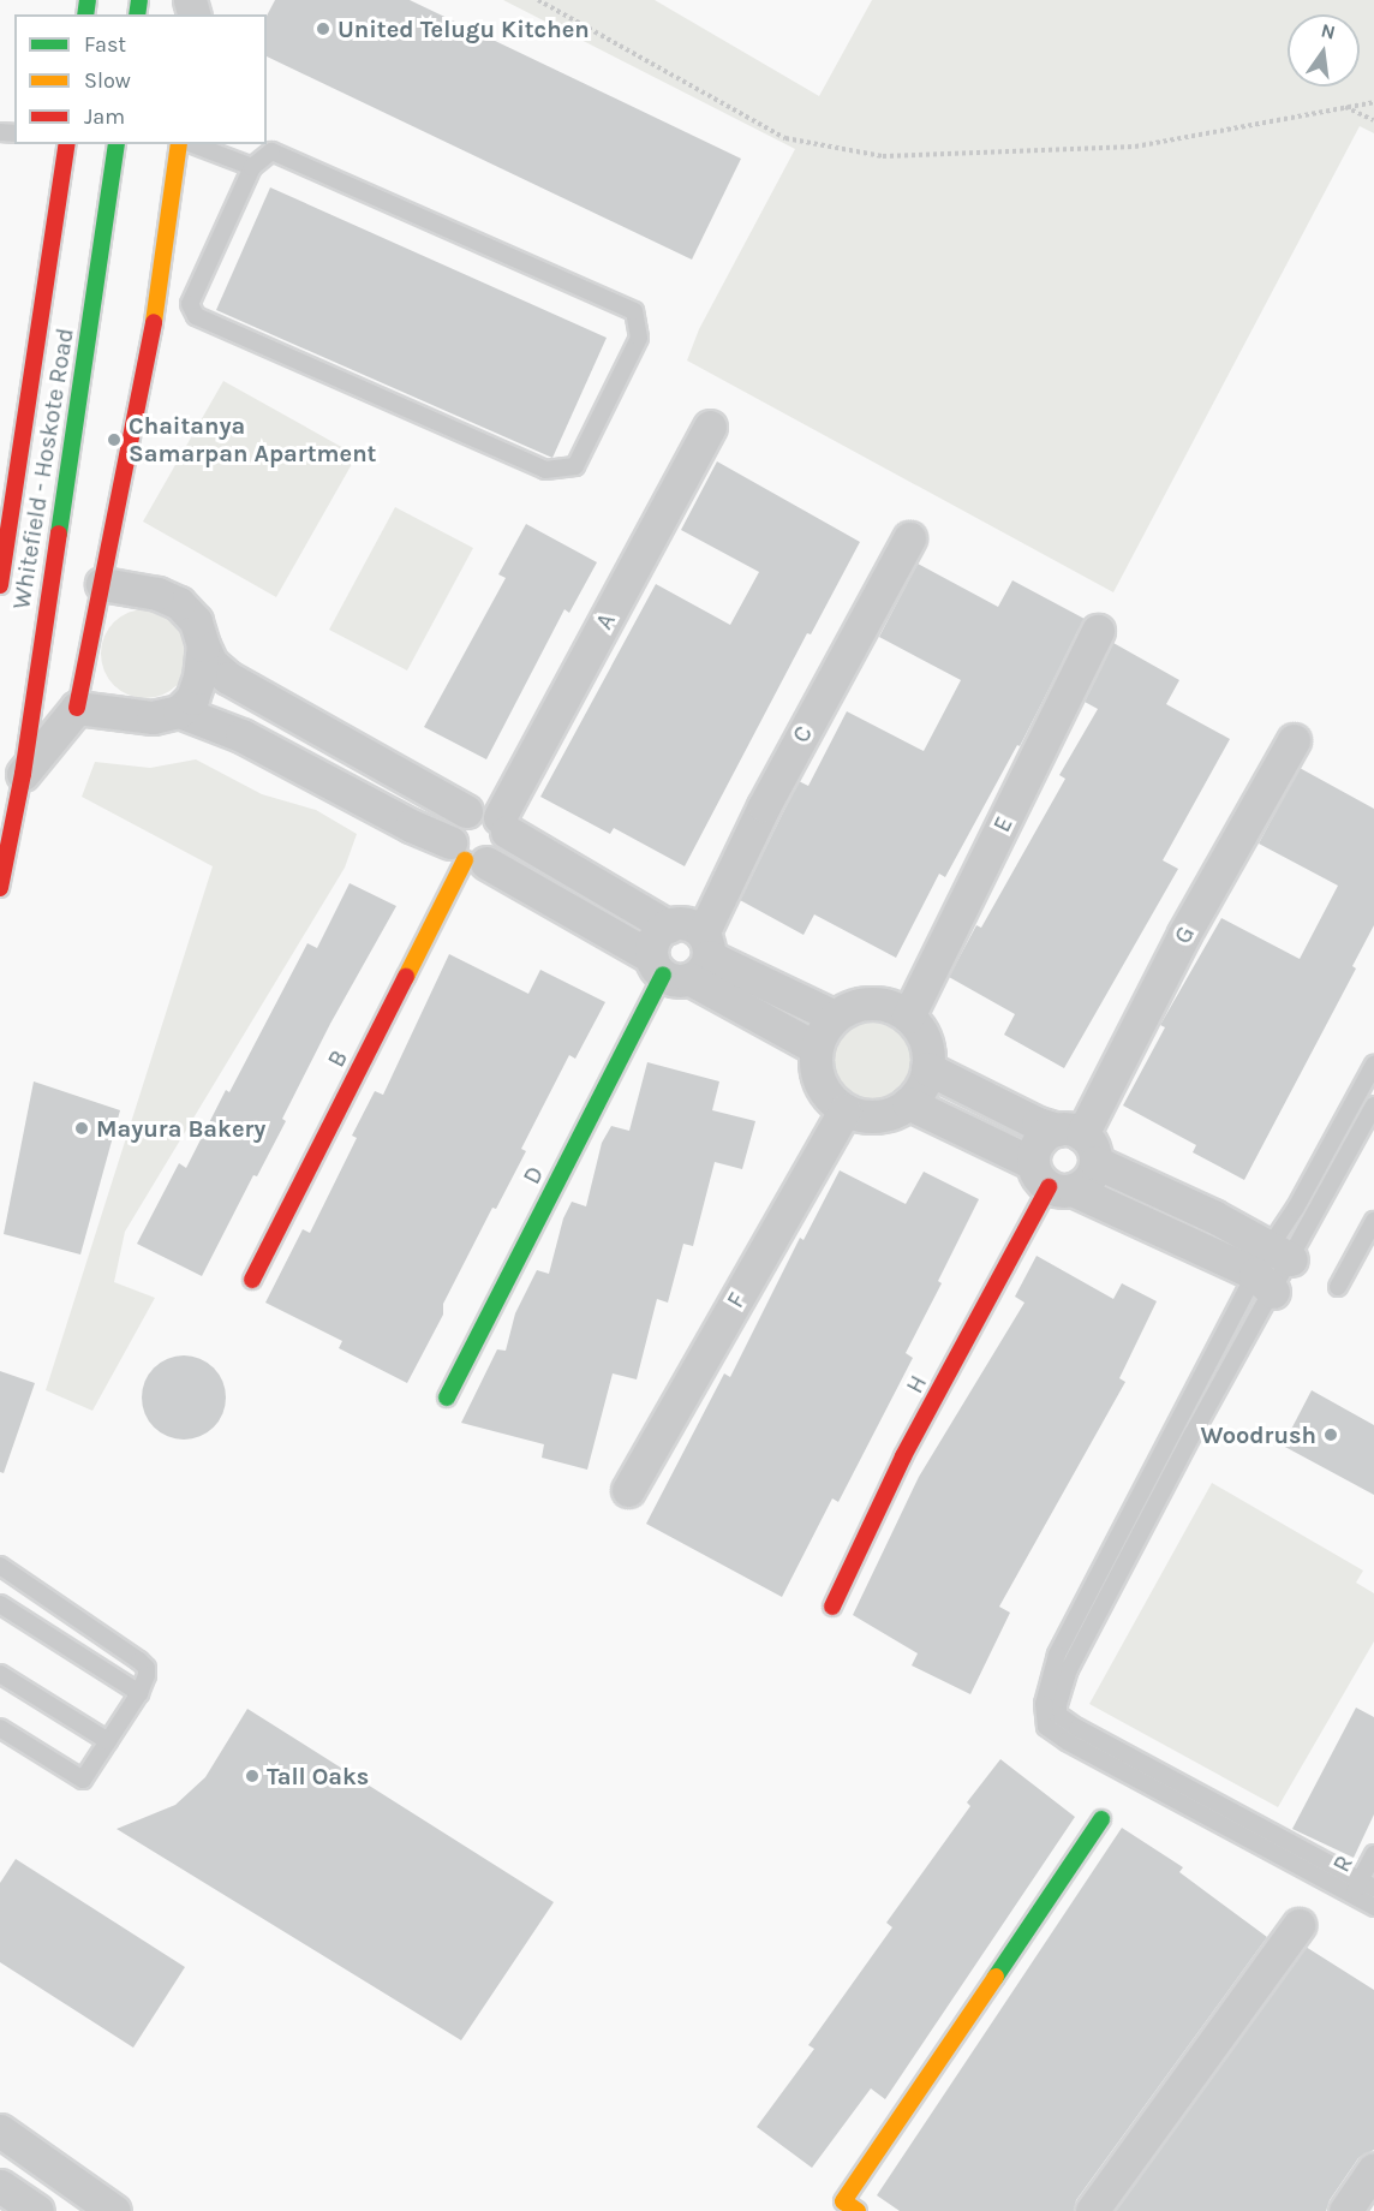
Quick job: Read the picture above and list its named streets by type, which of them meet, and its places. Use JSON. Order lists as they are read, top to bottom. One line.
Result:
{"streets":{"street":["Whitefield - Hoskote Road","A","C","E","G","B","D","F","H"],"lane":["R"]},"crossings":[["A","B"],["C","D"],["E","F"]],"places":["United Telugu Kitchen","Chaitanya Samarpan Apartment","Mayura Bakery","Woodrush","Tall Oaks"],"legend":["Fast","Slow","Jam"],"north":"top"}
